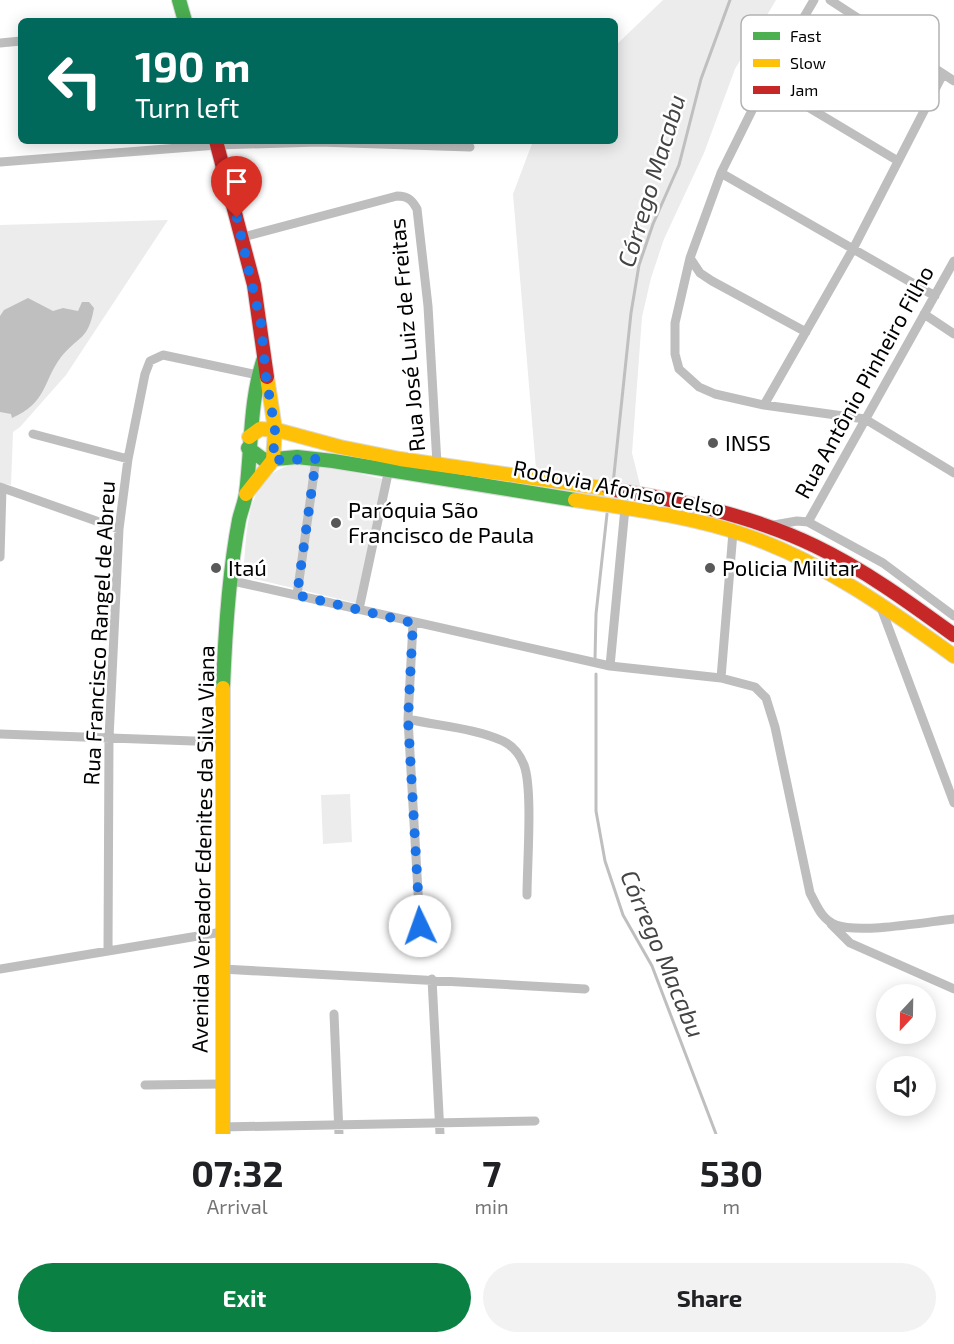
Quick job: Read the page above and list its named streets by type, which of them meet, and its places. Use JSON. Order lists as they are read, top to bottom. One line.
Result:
{"streets":{"main road":["Rodovia Afonso Celso","Avenida Vereador Edenites da Silva Viana"],"street":["Rua José Luiz de Freitas","Rua Antônio Pinheiro Filho","Rua Francisco Rangel de Abreu"]},"crossings":[["Rua José Luiz de Freitas","Rodovia Afonso Celso"],["Rua José Luiz de Freitas","Avenida Vereador Edenites da Silva Viana"],["Rodovia Afonso Celso","Avenida Vereador Edenites da Silva Viana"],["Rua Francisco Rangel de Abreu","Avenida Vereador Edenites da Silva Viana"]],"water":["Córrego Macabu"],"places":["INSS","Paróquia São Francisco de Paula","Itaú","Policia Militar"],"legend":["Fast","Slow","Jam"],"north":"bottom","page":{"turn":["190 m","Turn left"],"eta":["07:32","Arrival","7","min","530","m"],"buttons":["Exit","Share"]}}
